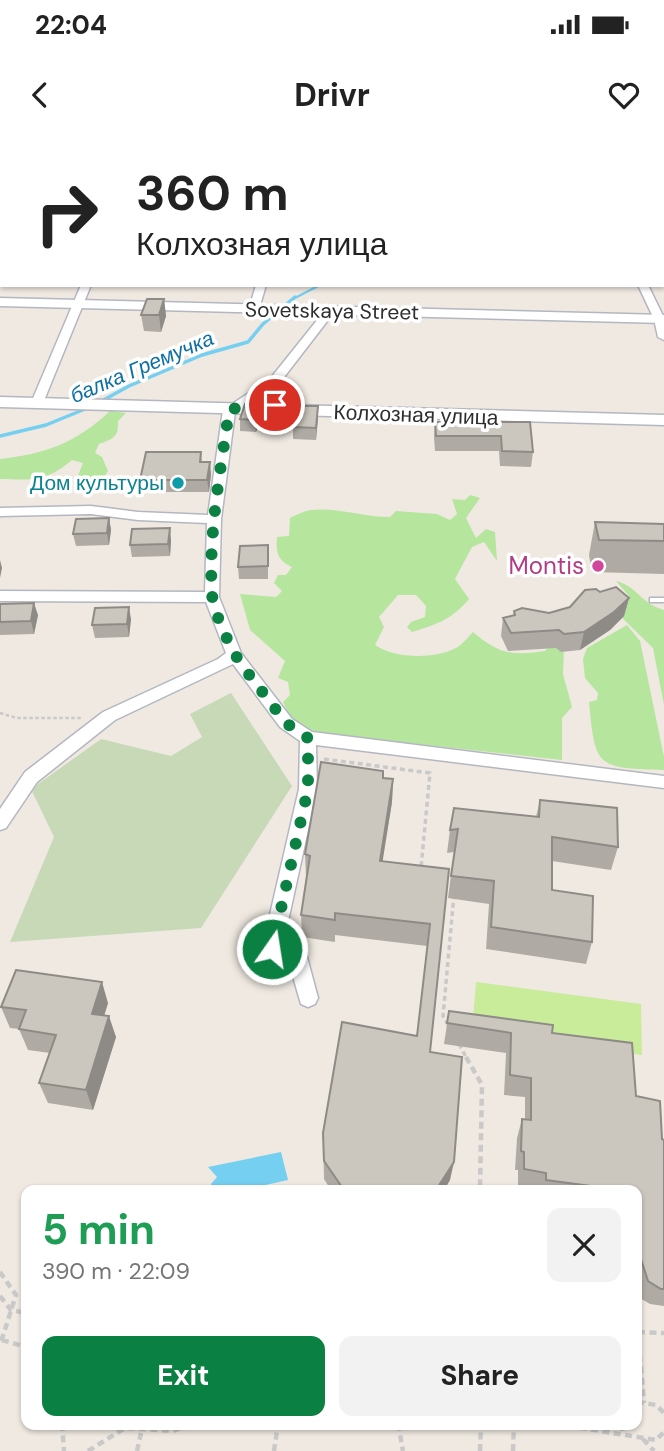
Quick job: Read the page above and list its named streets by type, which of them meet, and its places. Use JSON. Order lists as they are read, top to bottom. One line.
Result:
{"streets":{"street":["Sovetskaya Street","Колхозная улица"]},"water":["балка Гремучка"],"places":["Дом культуры","Montis"],"page":{"status":"22:04","header":"Drivr","turn":["360 m","Колхозная улица"],"heading":["5 min","390 m · 22:09"],"buttons":["Exit","Share"]}}
